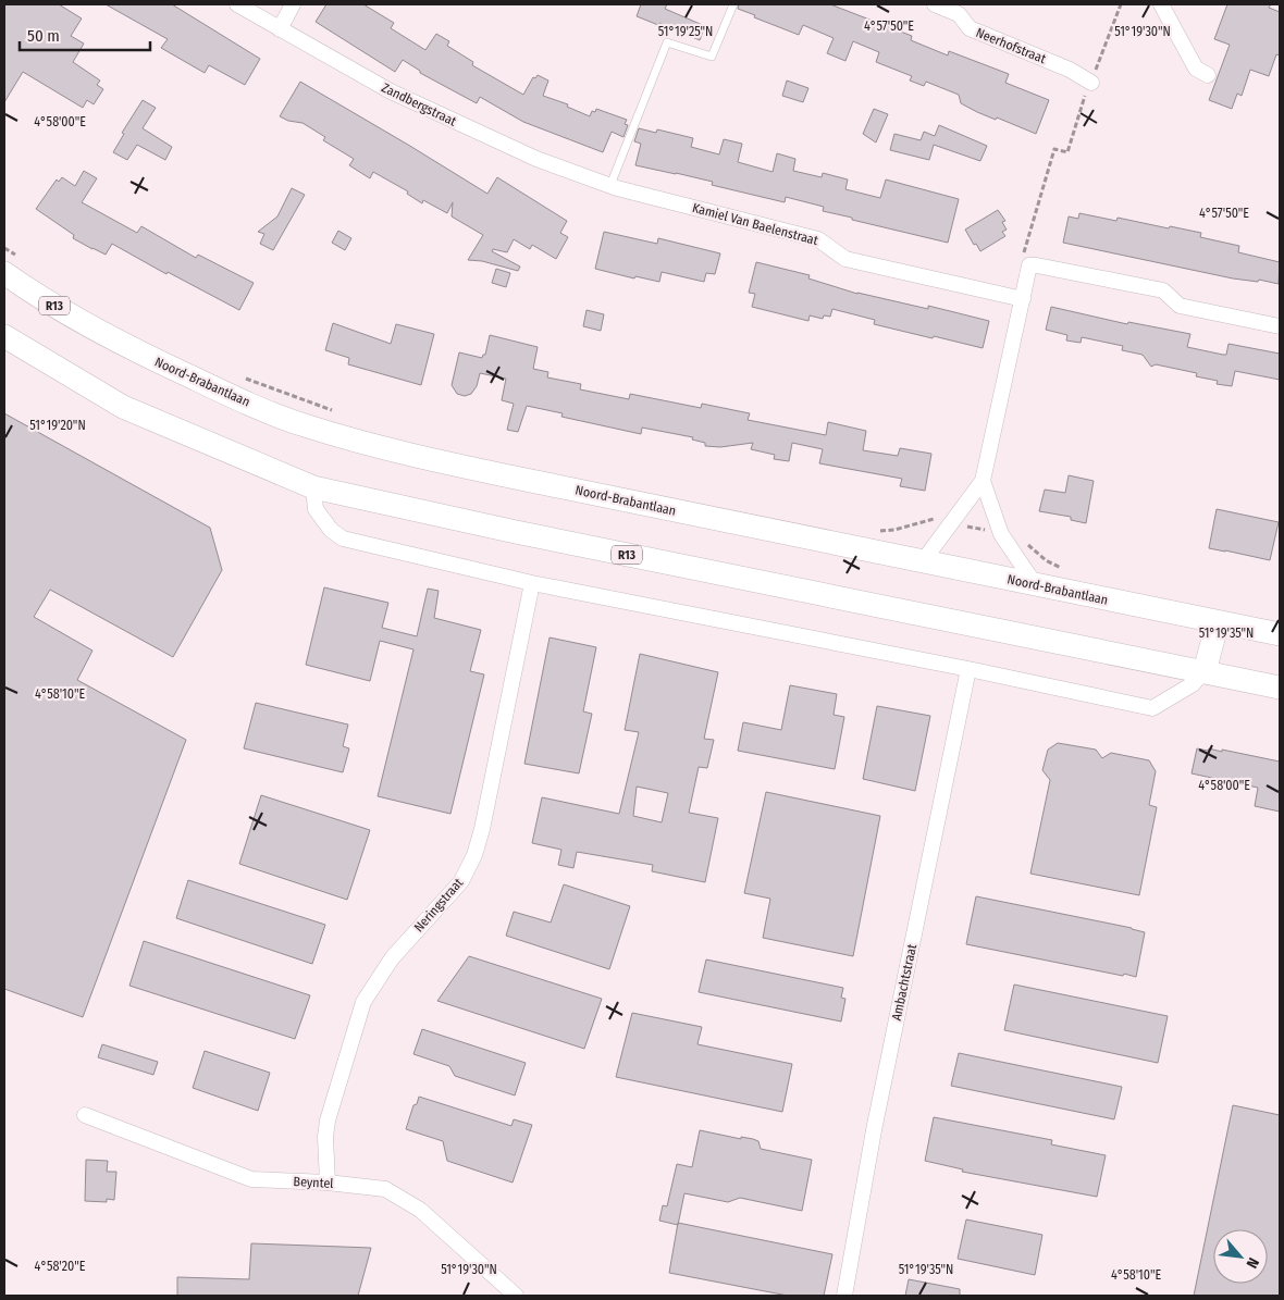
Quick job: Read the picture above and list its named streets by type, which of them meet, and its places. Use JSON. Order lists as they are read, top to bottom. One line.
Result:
{"streets":{"main road":["R13","Noord-Brabantlaan"],"street":["Neerhofstraat","Zandbergstraat","Kamiel Van Baelenstraat","Neringstraat","Ambachtstraat","Beyntel"]},"crossings":[["Zandbergstraat","Kamiel Van Baelenstraat"],["Neringstraat","Beyntel"]],"scale_bar":"50 m","north":"bottom right","coordinates":["4°57'50\"E","51°19'25\"N","51°19'30\"N","4°58'00\"E","51°19'20\"N","51°19'35\"N","4°58'10\"E","4°58'20\"E"]}
